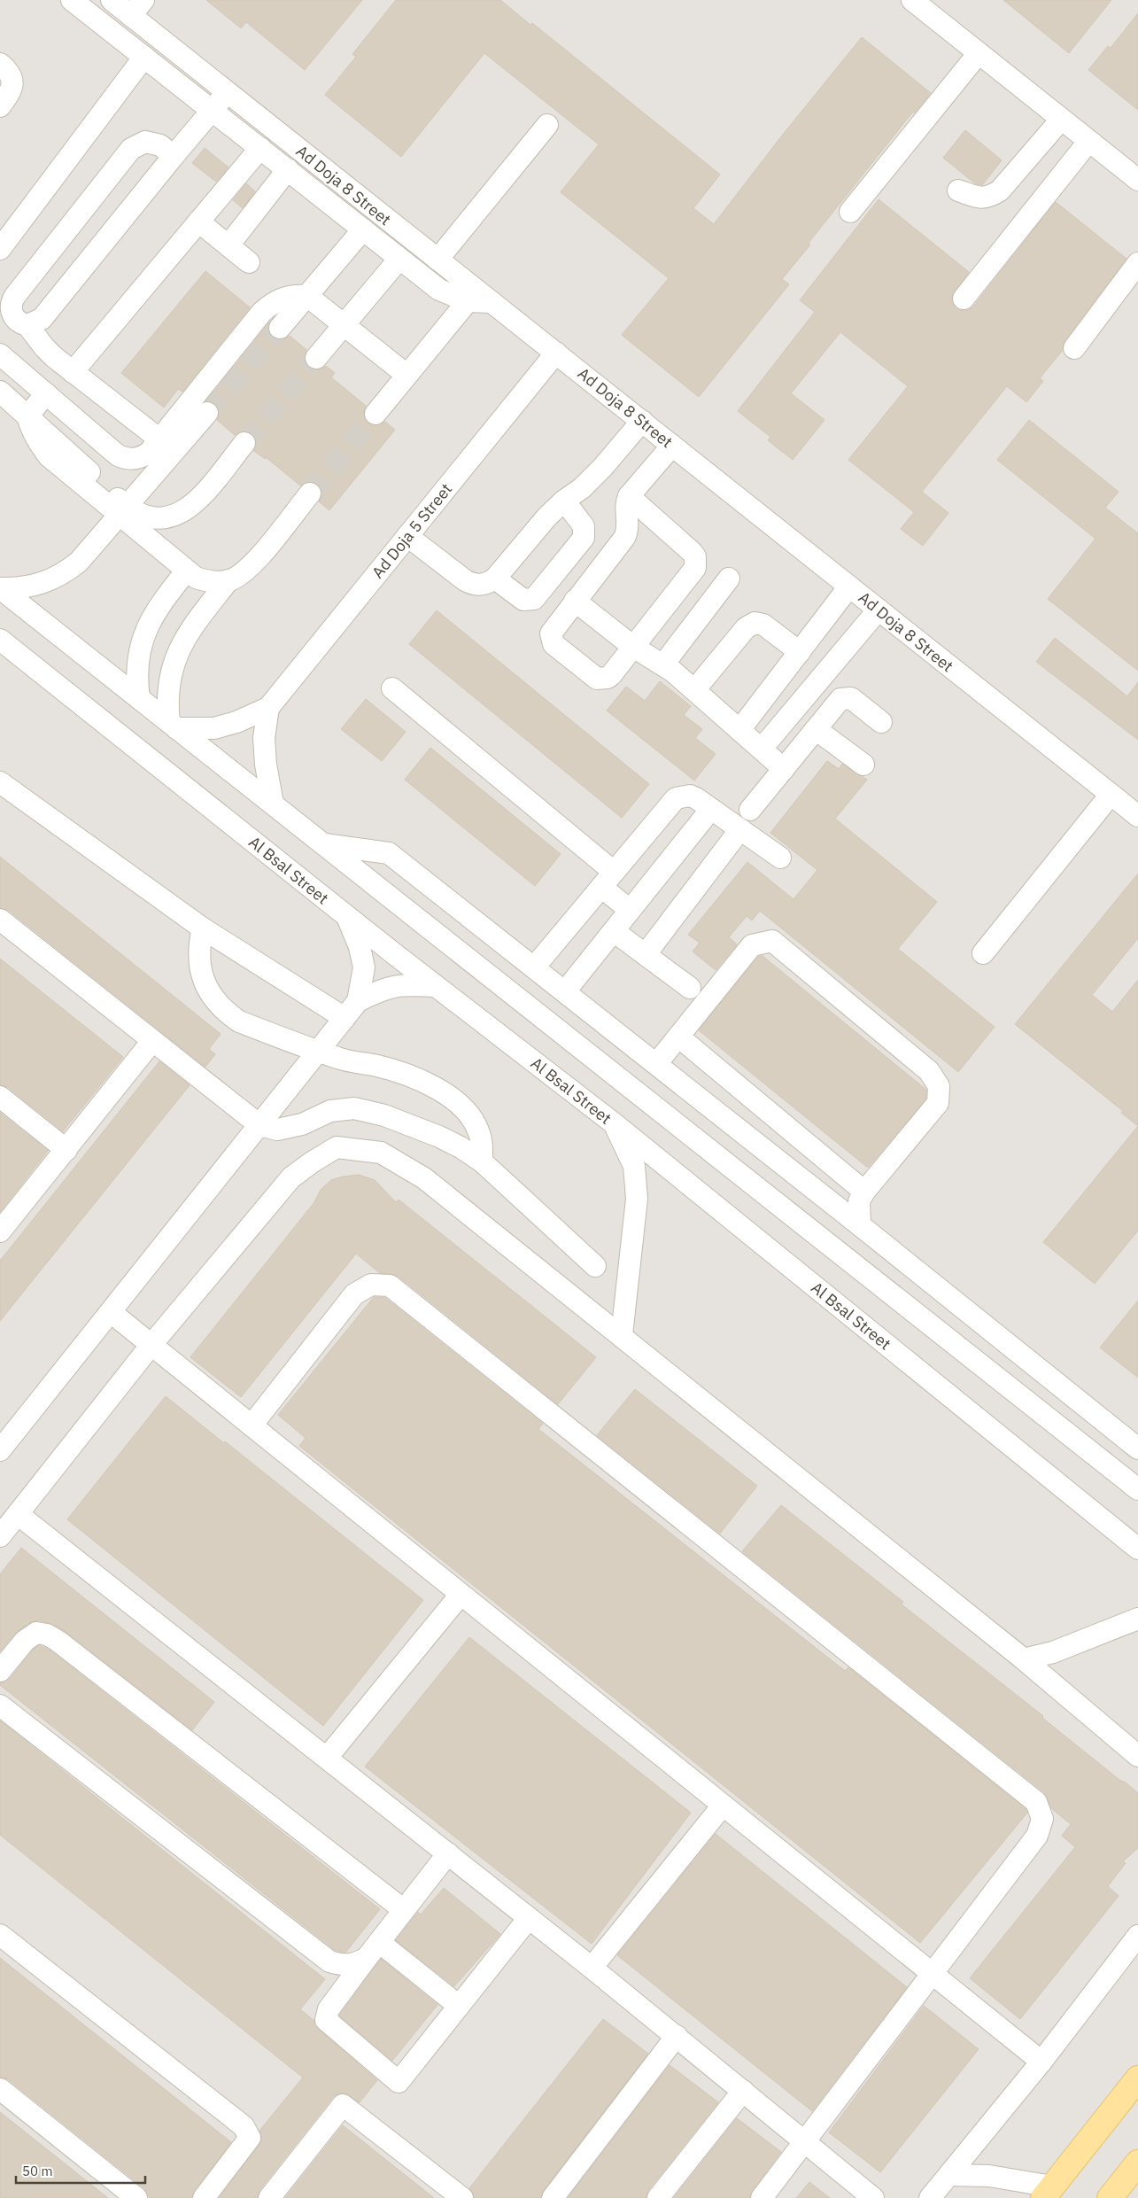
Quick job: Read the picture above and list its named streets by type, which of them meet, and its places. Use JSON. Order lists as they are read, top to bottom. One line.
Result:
{"streets":{"street":["Ad Doja 8 Street","Ad Doja 5 Street","Al Bsal Street"]},"crossings":[["Ad Doja 8 Street","Ad Doja 5 Street"]],"scale_bar":"50 m"}
